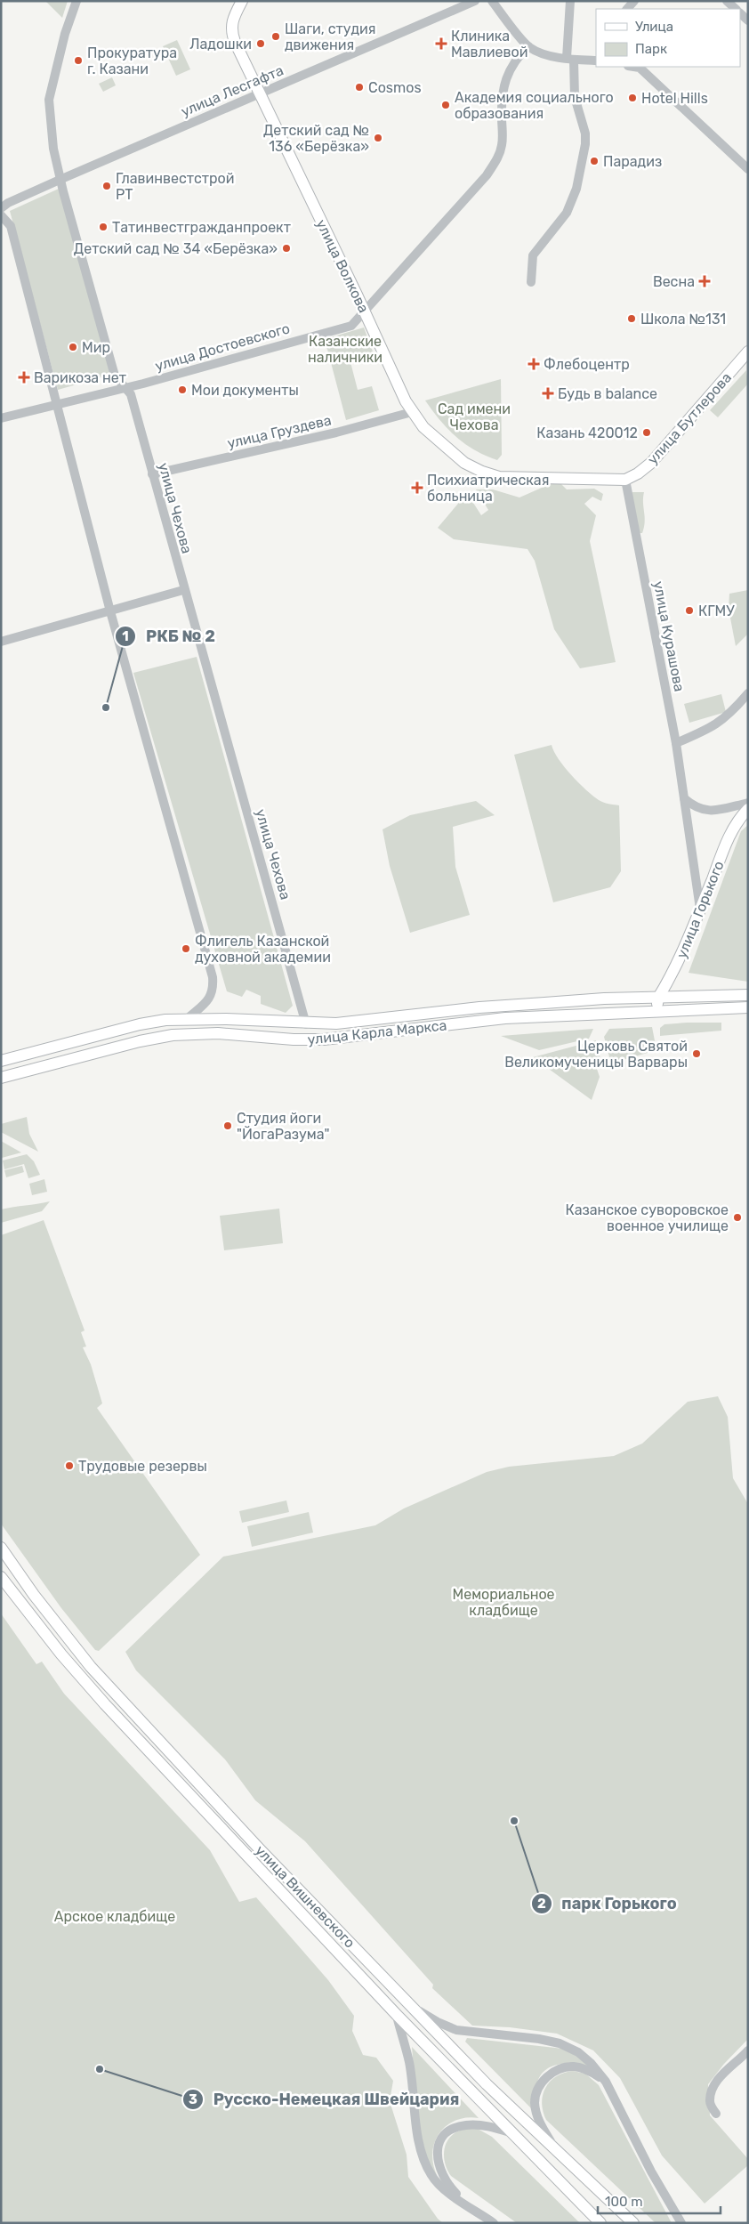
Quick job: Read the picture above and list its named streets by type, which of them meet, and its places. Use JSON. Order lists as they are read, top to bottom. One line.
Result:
{"streets":{"main road":["улица Волкова","улица Бутлерова","улица Горького","улица Карла Маркса","улица Вишневского"],"street":["улица Лесгафта","улица Достоевского","улица Груздева","улица Чехова","улица Курашова"]},"crossings":[["улица Лесгафта","улица Волкова"],["улица Лесгафта","улица Чехова"],["улица Волкова","улица Достоевского"],["улица Волкова","улица Бутлерова"],["улица Волкова","улица Груздева"],["улица Волкова","улица Курашова"],["улица Достоевского","улица Чехова"],["улица Бутлерова","улица Курашова"],["улица Груздева","улица Чехова"],["улица Чехова","улица Карла Маркса"],["улица Курашова","улица Горького"],["улица Горького","улица Карла Маркса"]],"parks":["Казанские наличники","Сад имени Чехова","Мемориальное кладбище","Арское кладбище"],"places":{"other":["Шаги, студия движения","Ладошки","Прокуратура г. Казани","Cosmos","Hotel Hills","Академия социального образования","Детский сад № 136 «Берёзка»","Парадиз","Главинвестстрой РТ","Татинвестгражданпроект","Детский сад № 34 «Берёзка»","Школа №131","Мир","Мои документы","Казань 420012","КГМУ","РКБ № 2","Флигель Казанской духовной академии","Церковь Святой Великомученицы Варвары","Студия йоги \"ЙогаРазума\"","Казанское суворовское военное училище","Трудовые резервы","парк Горького","Русско-Немецкая Швейцария"],"health":["Клиника Мавлиевой","Весна","Флебоцентр","Варикоза нет","Будь в balance","Психиатрическая больница"]},"legend":["Улица","Парк"],"scale_bar":"100 m"}
